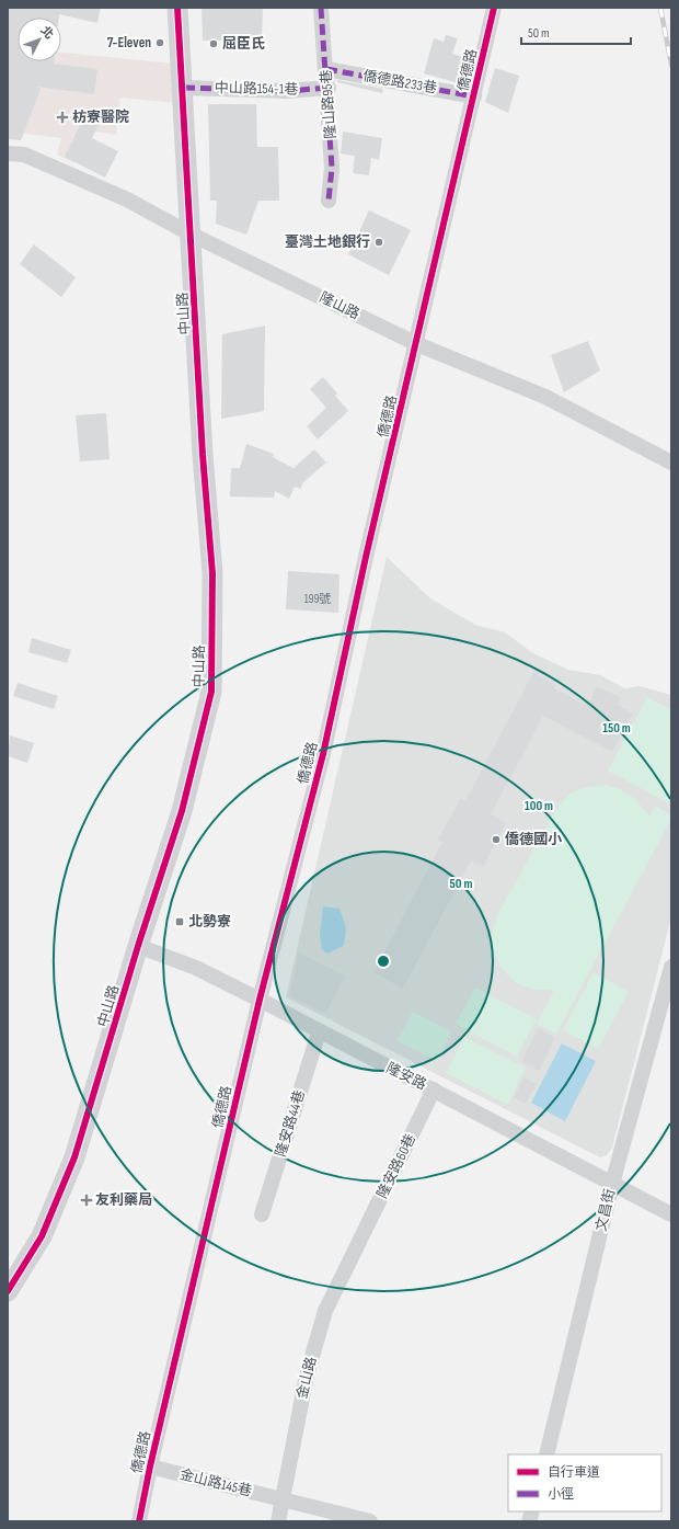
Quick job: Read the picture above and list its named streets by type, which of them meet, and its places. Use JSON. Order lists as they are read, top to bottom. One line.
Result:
{"streets":{"street":["僑德路","僑德路233巷","中山路154-1巷","隆山路95巷","隆山路","中山路","隆安路","隆安路44巷","隆安路60巷","文昌街","金山路","金山路145巷"]},"crossings":[["僑德路","僑德路233巷"],["僑德路","隆山路"],["僑德路","隆安路"],["僑德路","金山路145巷"],["僑德路233巷","隆山路95巷"],["中山路154-1巷","隆山路95巷"],["中山路154-1巷","中山路"],["隆山路","中山路"],["中山路","隆安路"],["隆安路","隆安路44巷"],["隆安路","隆安路60巷"],["隆安路","文昌街"],["隆安路60巷","金山路"],["金山路","金山路145巷"]],"places":{"other":["7-Eleven","屈臣氏","臺灣土地銀行","僑德國小"],"health":["枋寮醫院","友利藥局"],"transit":["北勢寮"]},"house_numbers":["199號"],"legend":["自行車道","小徑"],"scale_bar":"50 m","north":"top right","rings":["150 m","100 m","50 m"]}
